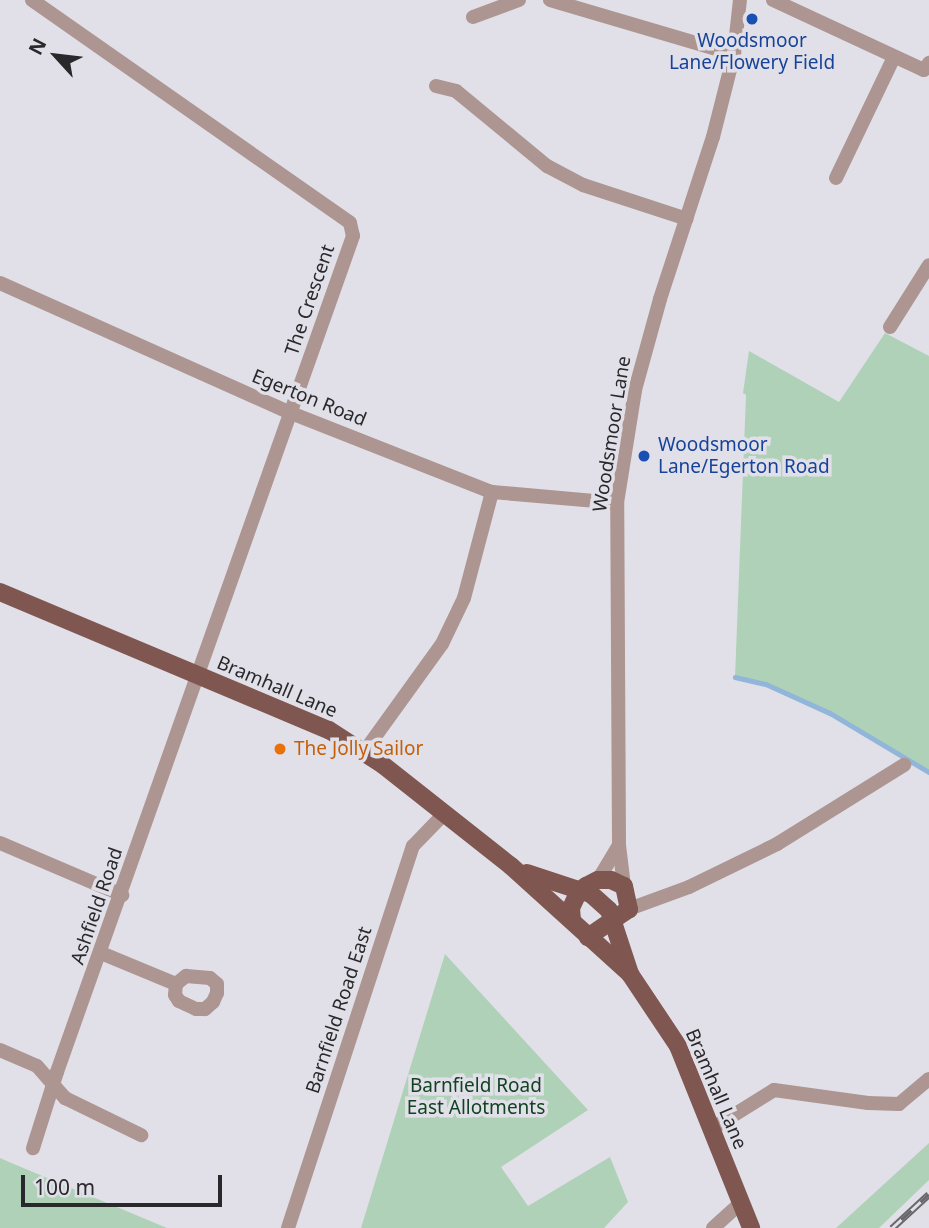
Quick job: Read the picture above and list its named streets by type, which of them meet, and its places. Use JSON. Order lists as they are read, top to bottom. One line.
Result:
{"streets":{"main road":["Bramhall Lane"],"street":["The Crescent","Egerton Road","Woodsmoor Lane","Ashfield Road","Barnfield Road East"]},"crossings":[["The Crescent","Egerton Road"],["The Crescent","Bramhall Lane"],["The Crescent","Ashfield Road"],["Egerton Road","Woodsmoor Lane"],["Bramhall Lane","Ashfield Road"],["Bramhall Lane","Barnfield Road East"]],"parks":["Barnfield Road East Allotments"],"places":["Woodsmoor Lane/Flowery Field","Woodsmoor Lane/Egerton Road","The Jolly Sailor"],"scale_bar":"100 m","north":"top left"}
